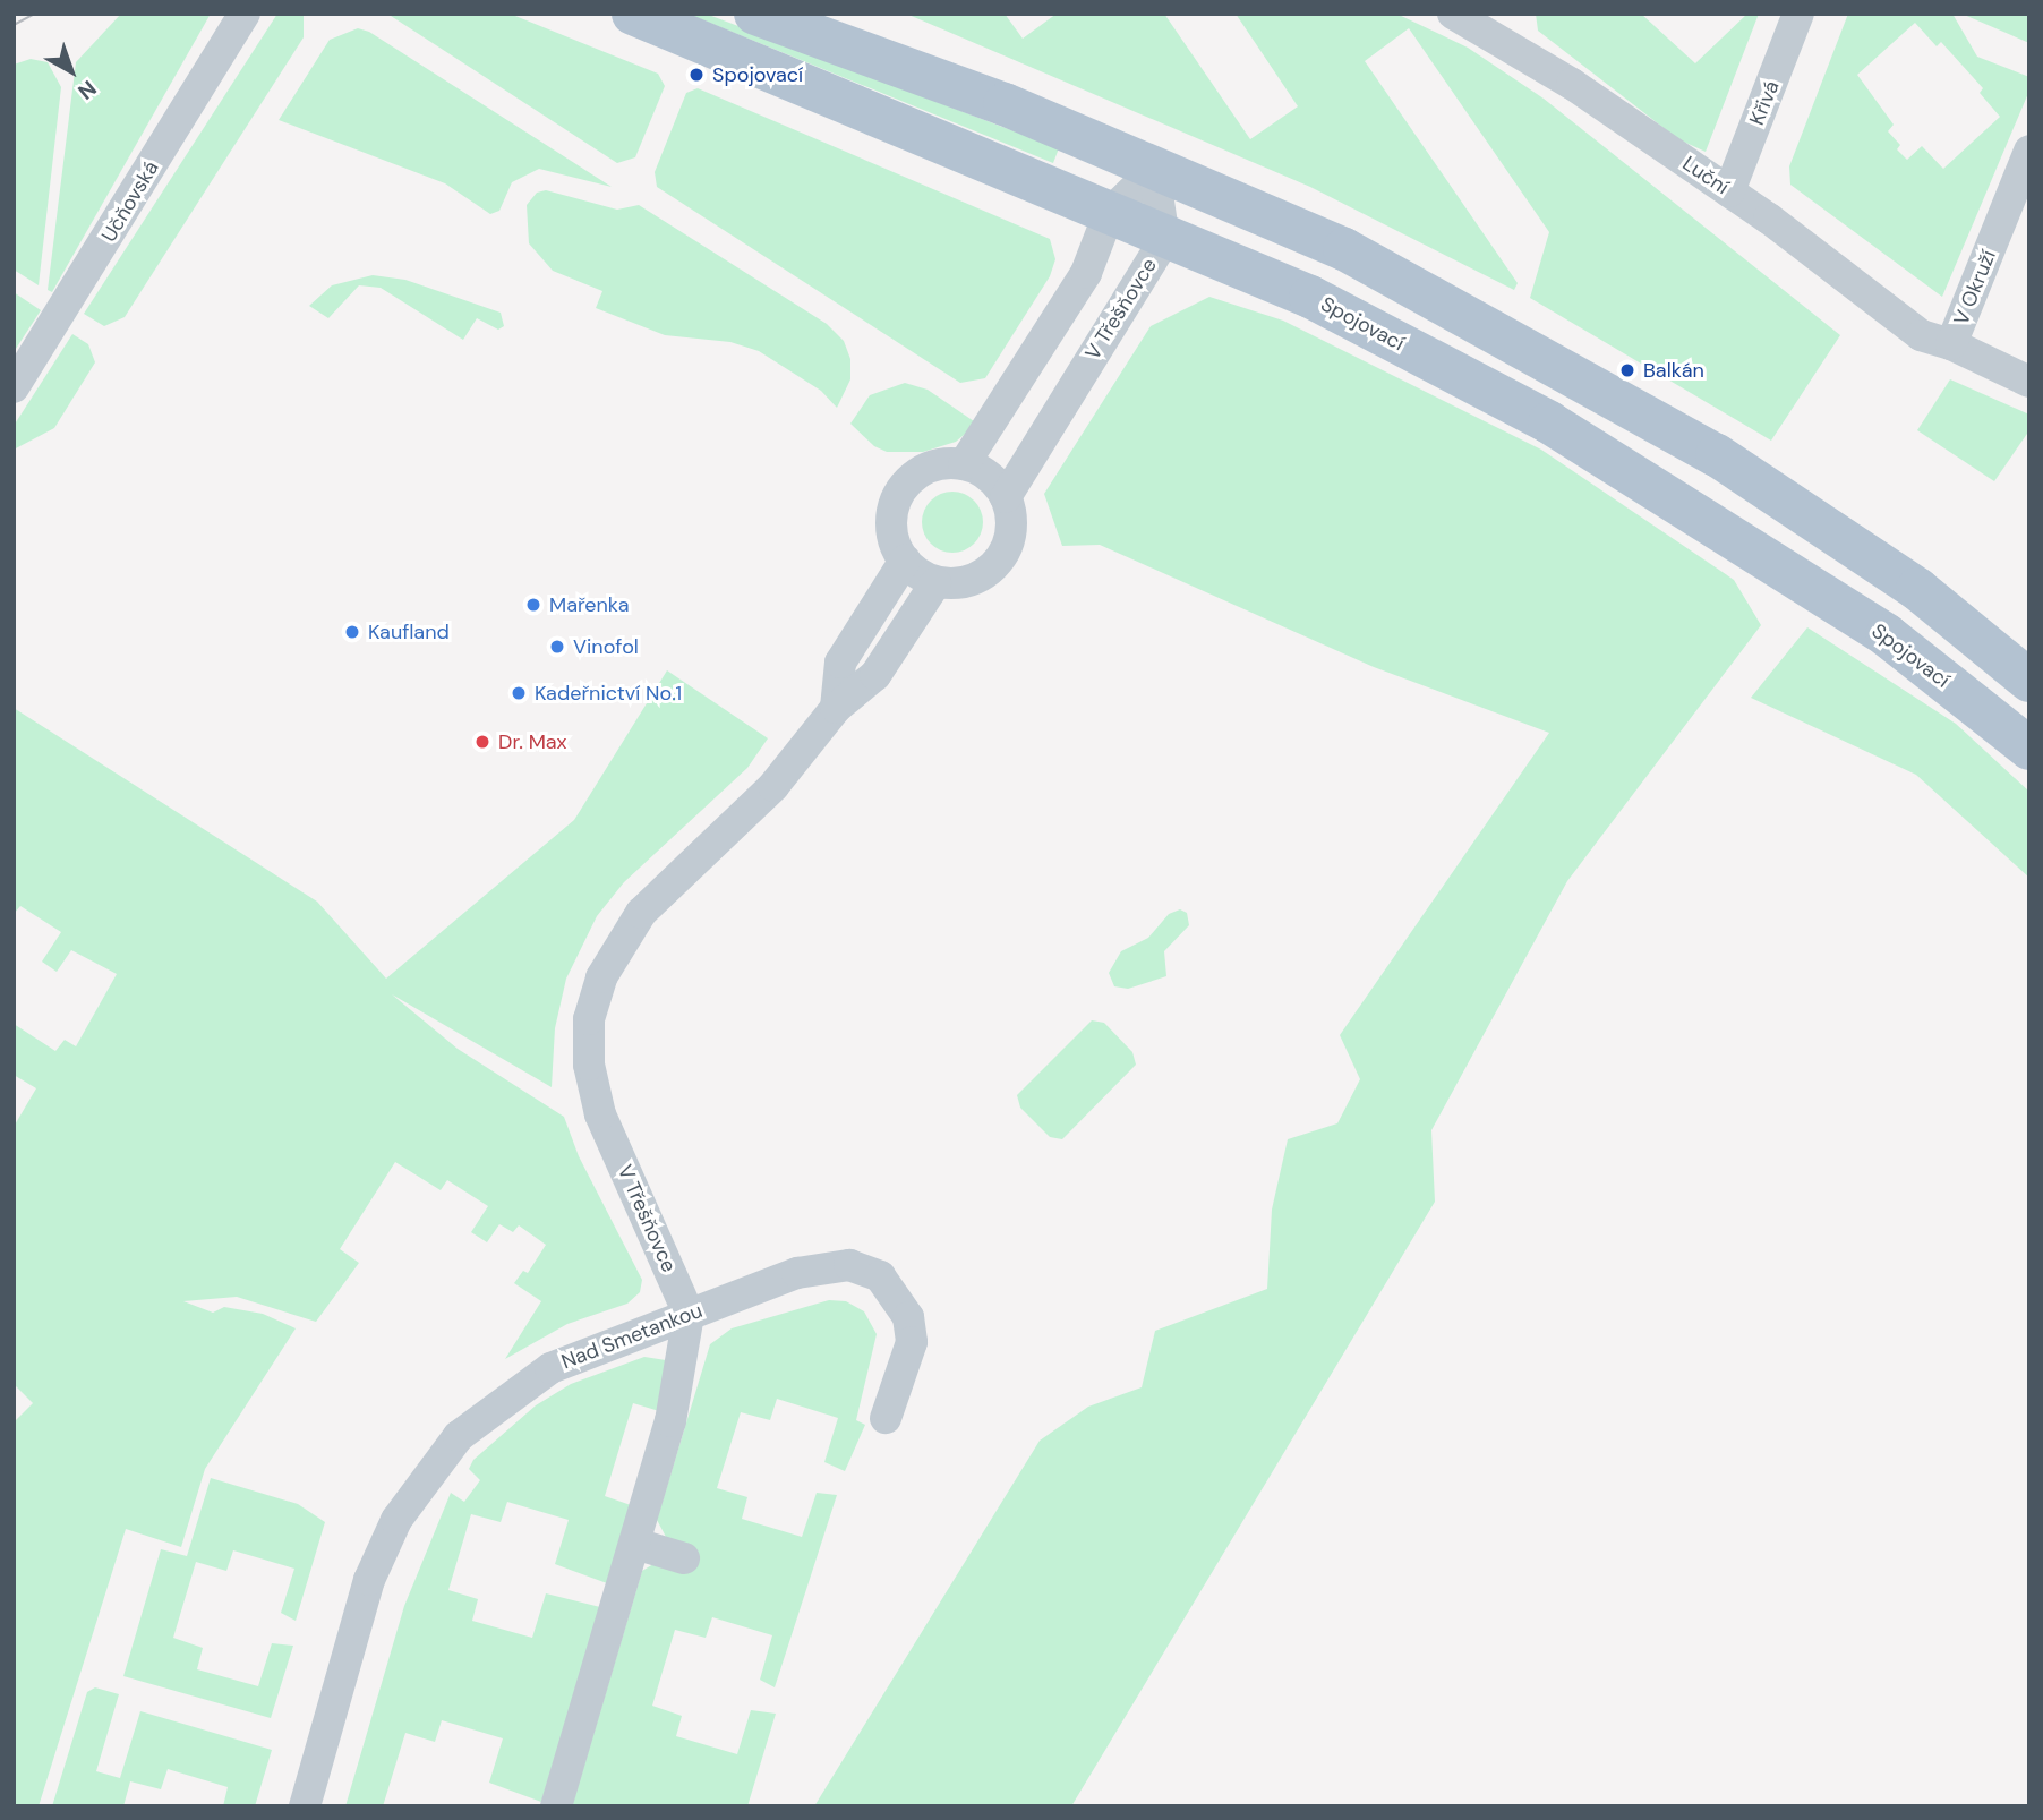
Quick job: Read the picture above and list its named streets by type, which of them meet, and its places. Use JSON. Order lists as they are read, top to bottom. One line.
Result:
{"streets":{"main road":["Spojovací"],"street":["Křivá","Luční","Učňovská","V Okruží","V Třešňovce","Nad Smetankou"]},"crossings":[["Křivá","Luční"],["Luční","V Okruží"],["V Třešňovce","Spojovací"],["V Třešňovce","Nad Smetankou"]],"places":["Spojovací","Balkán","Mařenka","Kaufland","Vinofol","Kadeřnictví No.1","Dr. Max"],"north":"bottom right"}
